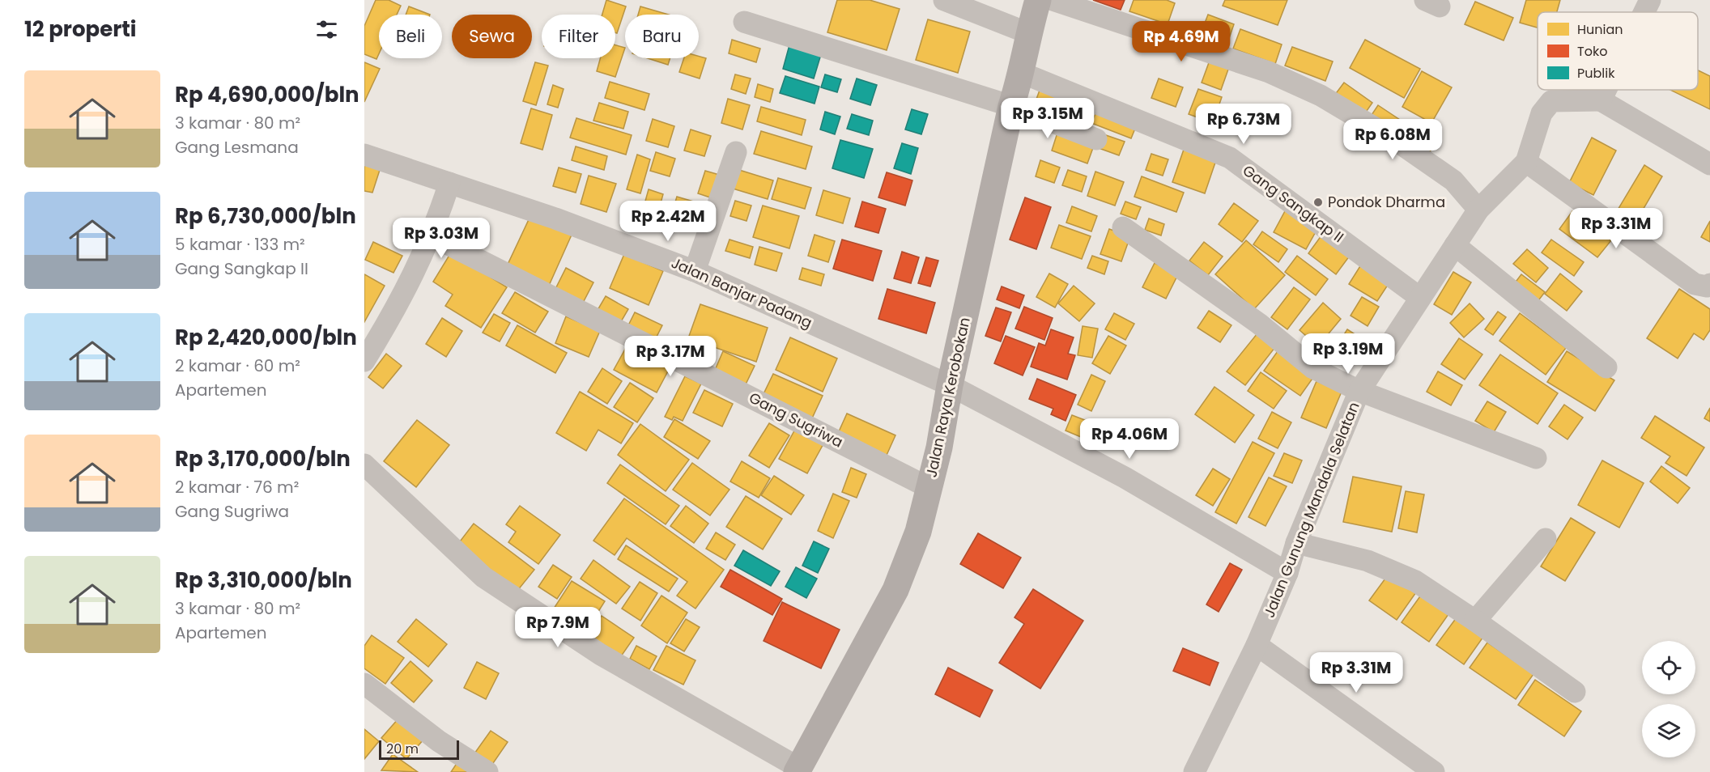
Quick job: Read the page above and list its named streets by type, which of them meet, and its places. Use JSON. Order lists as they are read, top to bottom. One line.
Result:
{"streets":{"main road":["Jalan Raya Kerobokan"],"street":["Gang Sangkap II","Jalan Banjar Padang","Gang Sugriwa","Jalan Gunung Mandala Selatan"]},"crossings":[["Gang Sangkap II","Jalan Raya Kerobokan"],["Gang Sangkap II","Jalan Gunung Mandala Selatan"],["Jalan Banjar Padang","Jalan Raya Kerobokan"],["Jalan Banjar Padang","Jalan Gunung Mandala Selatan"]],"places":["Pondok Dharma"],"legend":["Hunian","Toko","Publik"],"scale_bar":"20 m","page":{"heading":"12 properti","chip":["Beli","Sewa","Filter","Baru"],"price":["Rp 4.69M","Rp 3.15M","Rp 6.73M","Rp 6.08M","Rp 2.42M","Rp 3.31M","Rp 3.03M","Rp 3.19M","Rp 3.17M","Rp 4.06M","Rp 7.9M","Rp 3.31M"],"list":[{"name":"Rp 4,690,000/bln","note":"3 kamar · 80 m² · Gang Lesmana"},{"name":"Rp 6,730,000/bln","note":"5 kamar · 133 m² · Gang Sangkap II"},{"name":"Rp 2,420,000/bln","note":"2 kamar · 60 m² · Apartemen"},{"name":"Rp 3,170,000/bln","note":"2 kamar · 76 m² · Gang Sugriwa"},{"name":"Rp 3,310,000/bln","note":"3 kamar · 80 m² · Apartemen"}],"scale":"20 m"}}
